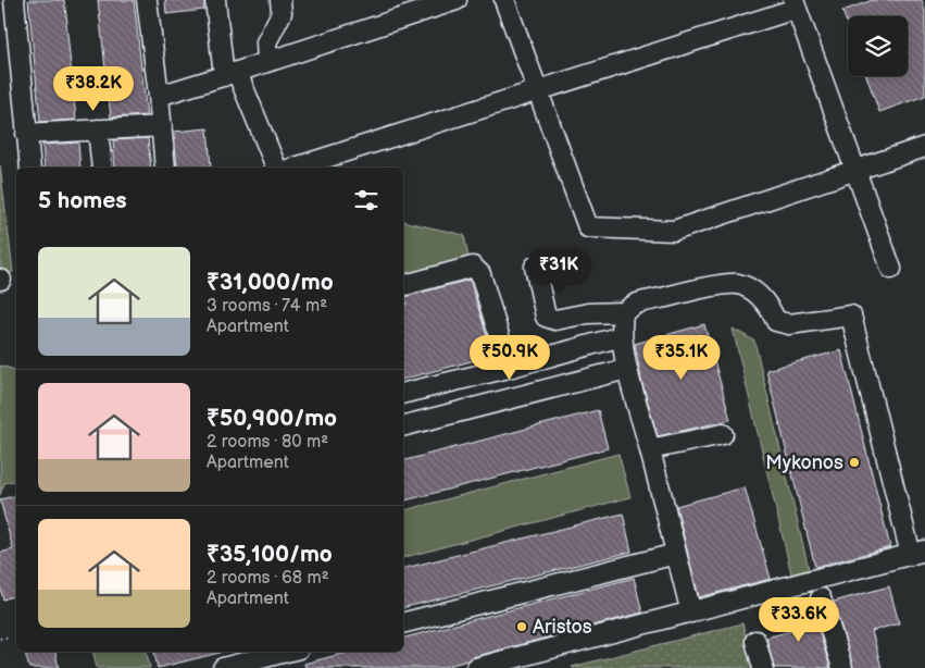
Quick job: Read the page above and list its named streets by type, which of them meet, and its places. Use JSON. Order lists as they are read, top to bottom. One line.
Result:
{"places":["Mykonos","Aristos"],"page":{"price":["₹38.2K","₹31K","₹50.9K","₹35.1K","₹33.6K"],"heading":"5 homes","list":[{"name":"₹31,000/mo","note":"3 rooms · 74 m² · Apartment"},{"name":"₹50,900/mo","note":"2 rooms · 80 m² · Apartment"},{"name":"₹35,100/mo","note":"2 rooms · 68 m² · Apartment"}]}}
